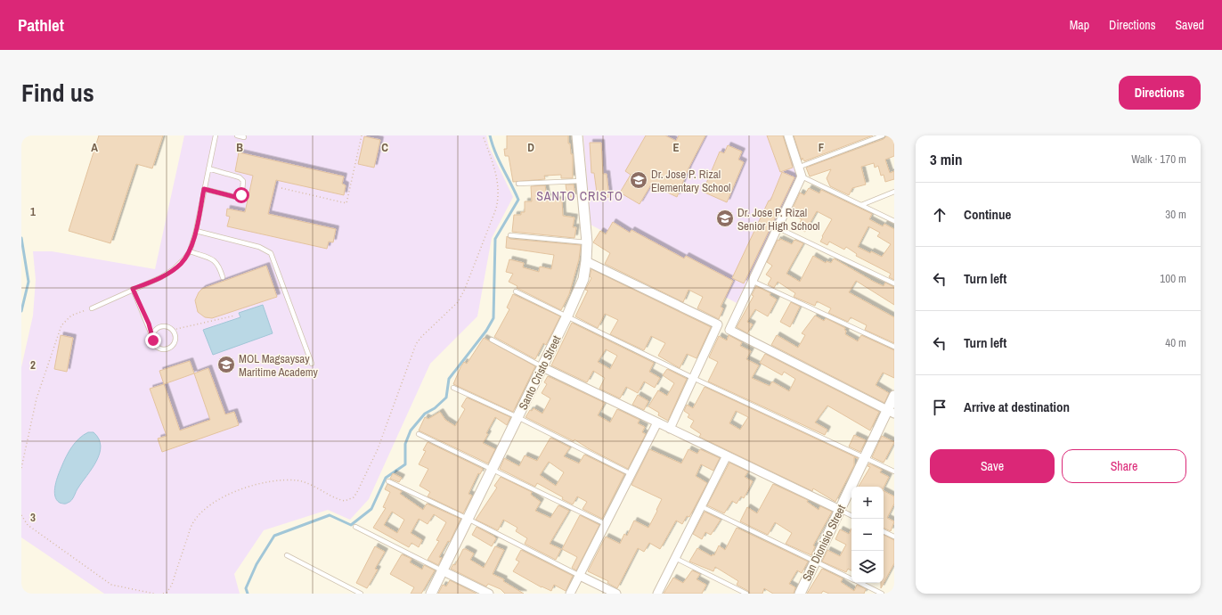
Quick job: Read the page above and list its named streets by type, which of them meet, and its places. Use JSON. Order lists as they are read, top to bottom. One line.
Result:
{"streets":{"street":["Santo Cristo Street","San Dionisio Street"]},"districts":["SANTO CRISTO"],"places":{"school or university":["Dr. Jose P. Rizal Elementary School","Dr. Jose P. Rizal Senior High School","MOL Magsaysay Maritime Academy"]},"page":{"header":"Pathlet","nav":["Map","Directions","Saved"],"title":"Find us","buttons":["Directions",["Save","Share"]],"heading":["3 min","Walk · 170 m"],"list":[["Continue","30 m"],["Turn left","100 m"],["Turn left","40 m"],"Arrive at destination"],"map_buttons":["+","−"]},"grid":{"columns":["A","B","C","D","E","F"],"rows":["1","2","3"]}}
